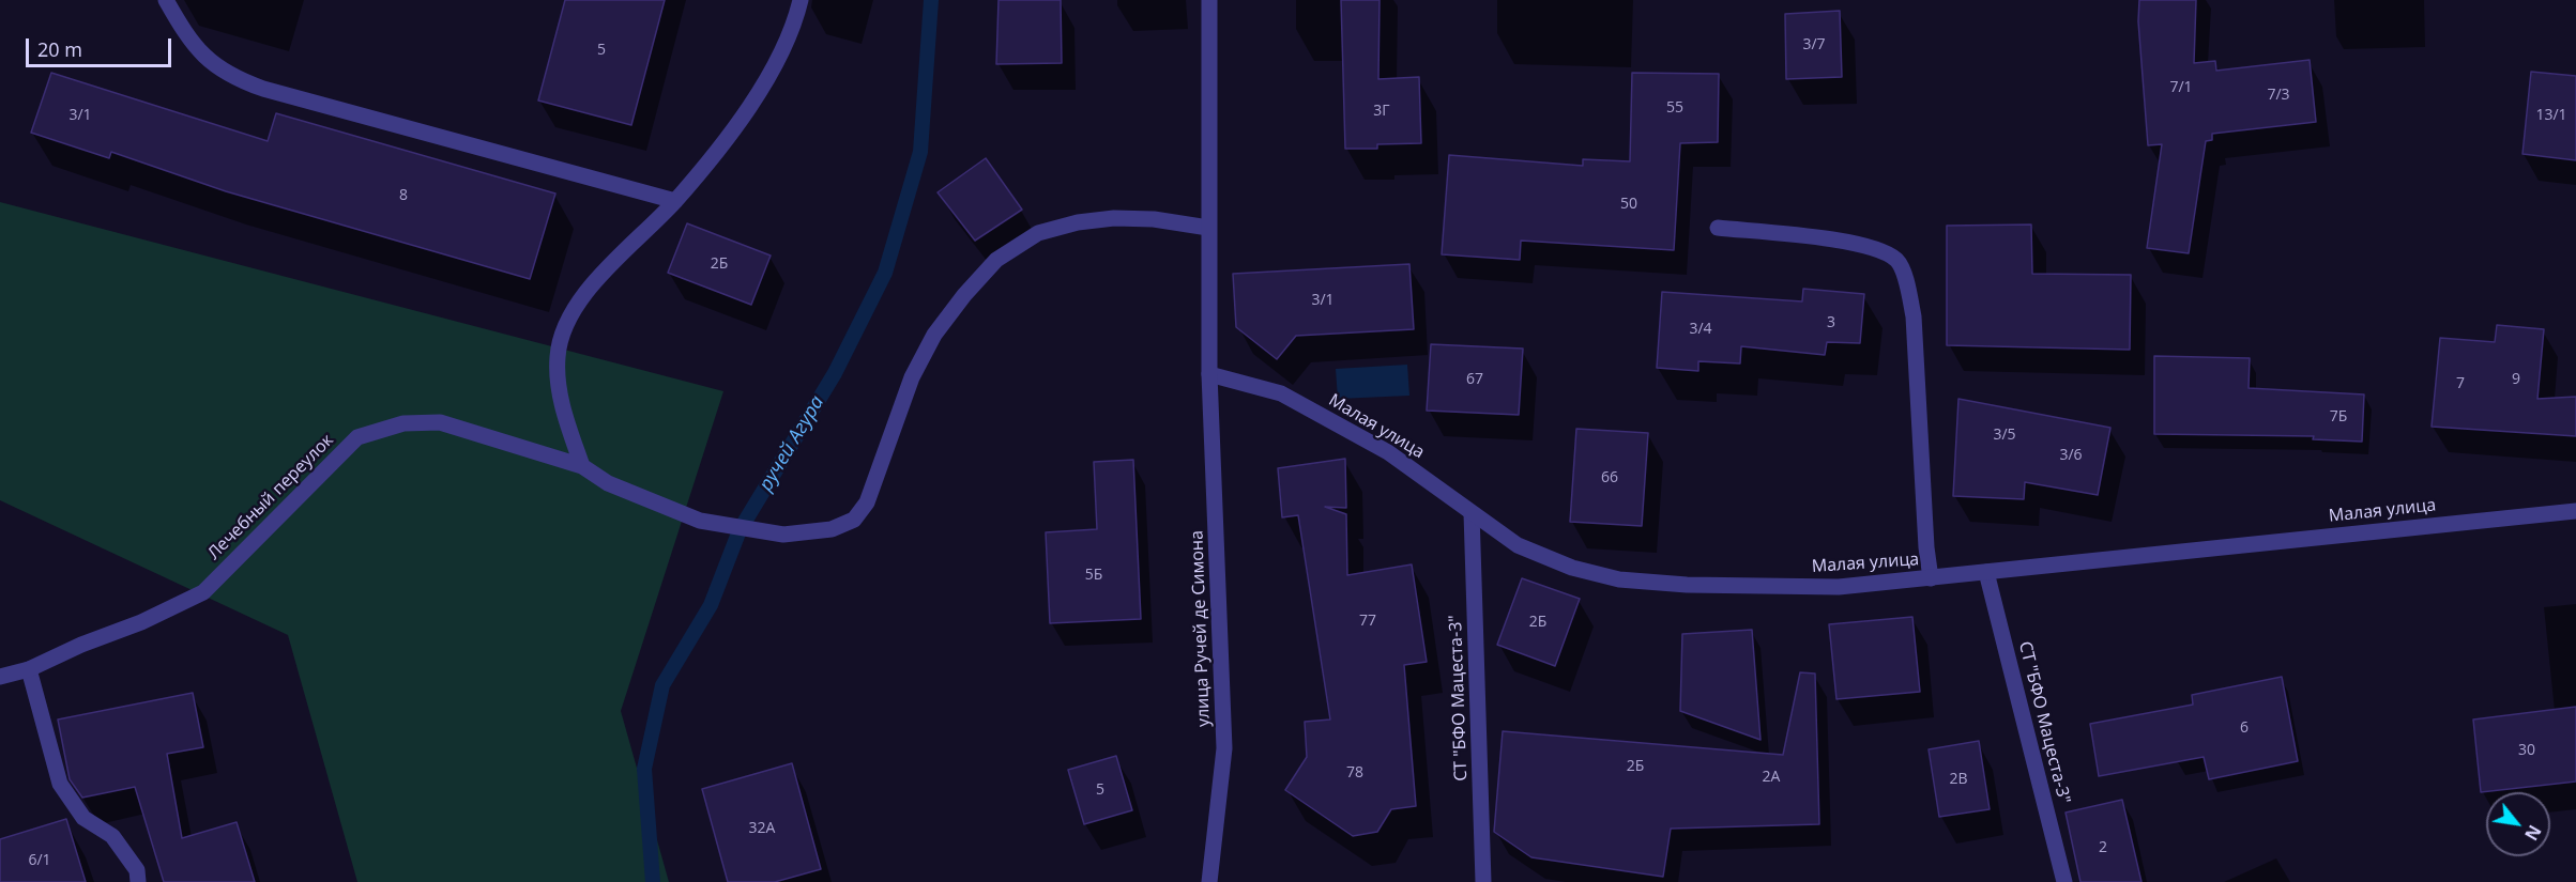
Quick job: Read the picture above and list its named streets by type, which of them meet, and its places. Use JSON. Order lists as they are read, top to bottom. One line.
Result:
{"streets":{"street":["Малая улица","Лечебный переулок","улица Ручей де Симона","СТ \"БФО Мацеста-3\""]},"crossings":[["Малая улица","улица Ручей де Симона"],["Малая улица","СТ \"БФО Мацеста-3\""],["Лечебный переулок","улица Ручей де Симона"]],"water":["ручей Агура"],"house_numbers":["3/7","5","7/1","7/3","55","3Г","3/1","13/1","8","50","2Б","3/1","3","3/4","67","9","7","7Б","3/5","3/6","66","5Б","77","2Б","6","30","2Б","78","2А","2В","5","32А","2","6/1"],"scale_bar":"20 m","north":"bottom right"}
